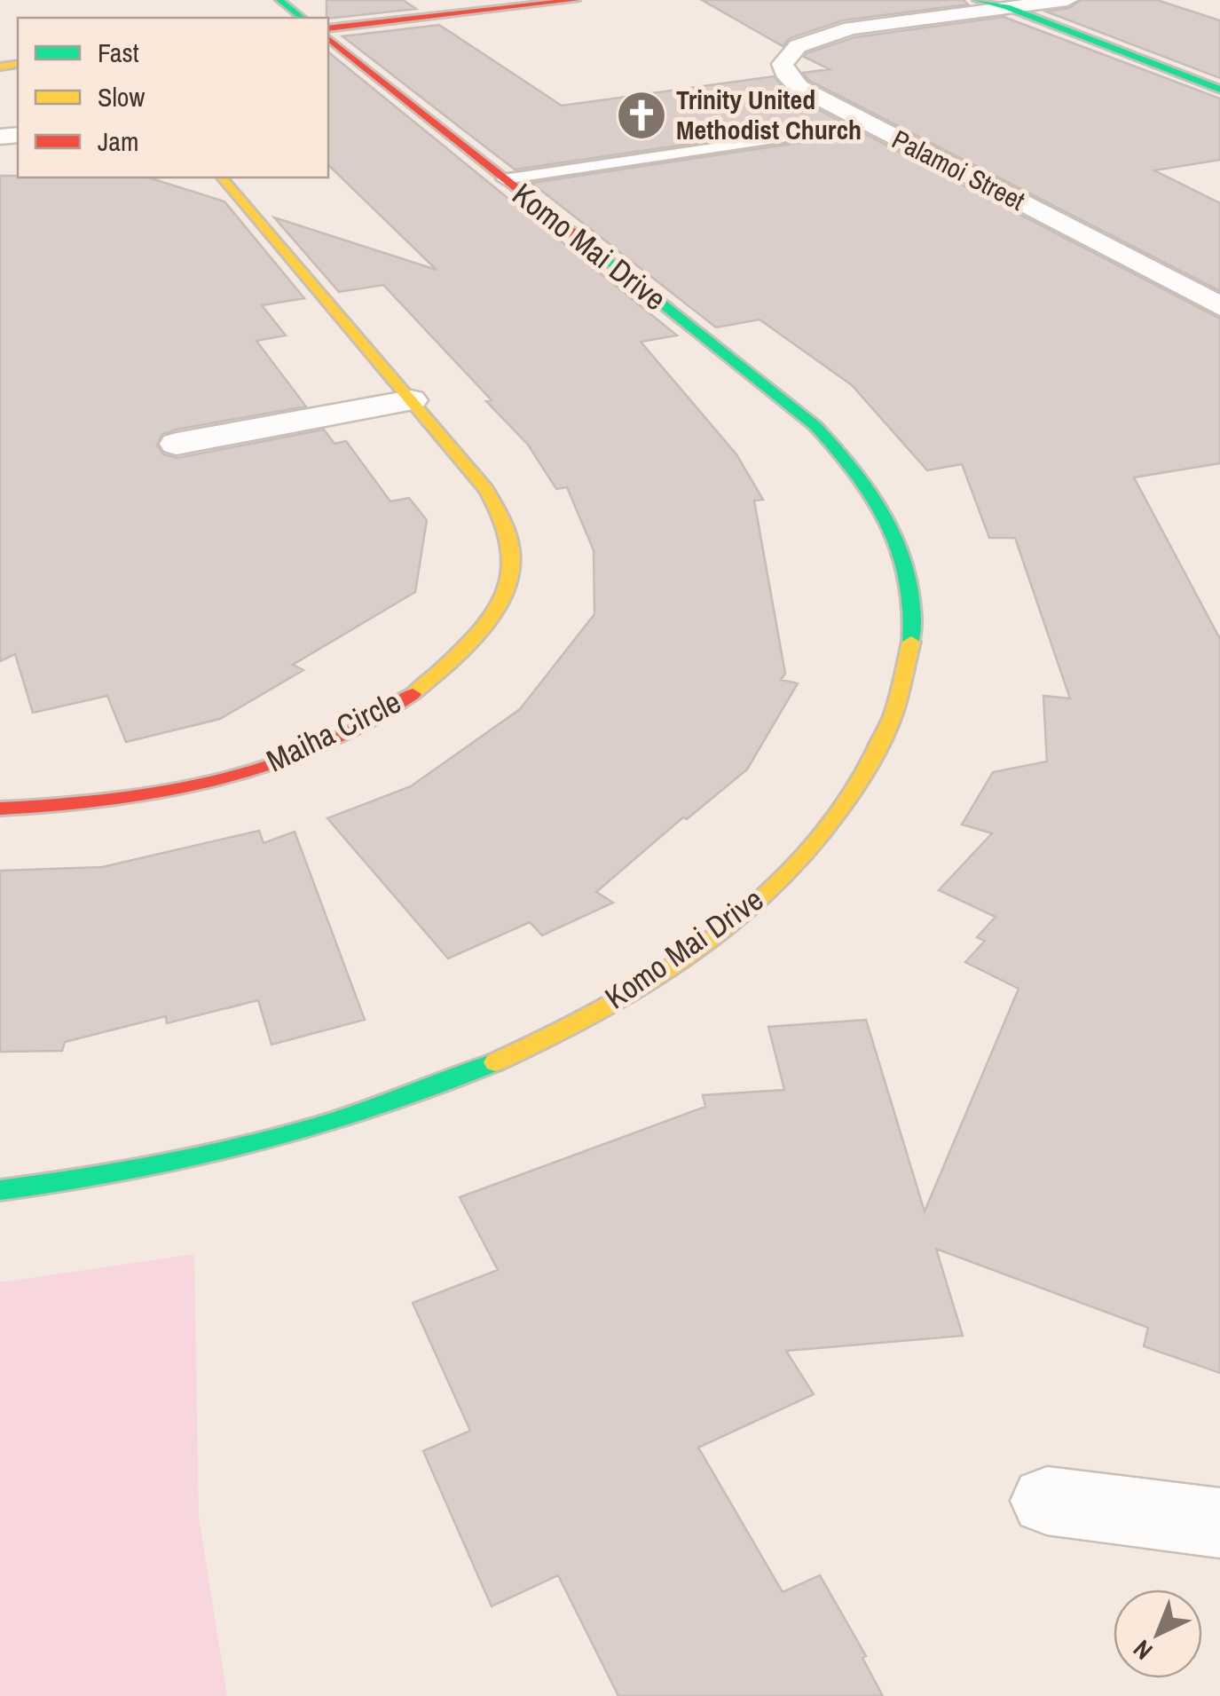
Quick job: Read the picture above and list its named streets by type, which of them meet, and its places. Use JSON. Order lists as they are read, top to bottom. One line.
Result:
{"streets":{"main road":["Komo Mai Drive","Maiha Circle"],"street":["Palamoi Street"]},"places":{"church":["Trinity United Methodist Church"]},"legend":["Fast","Slow","Jam"],"north":"bottom left"}
